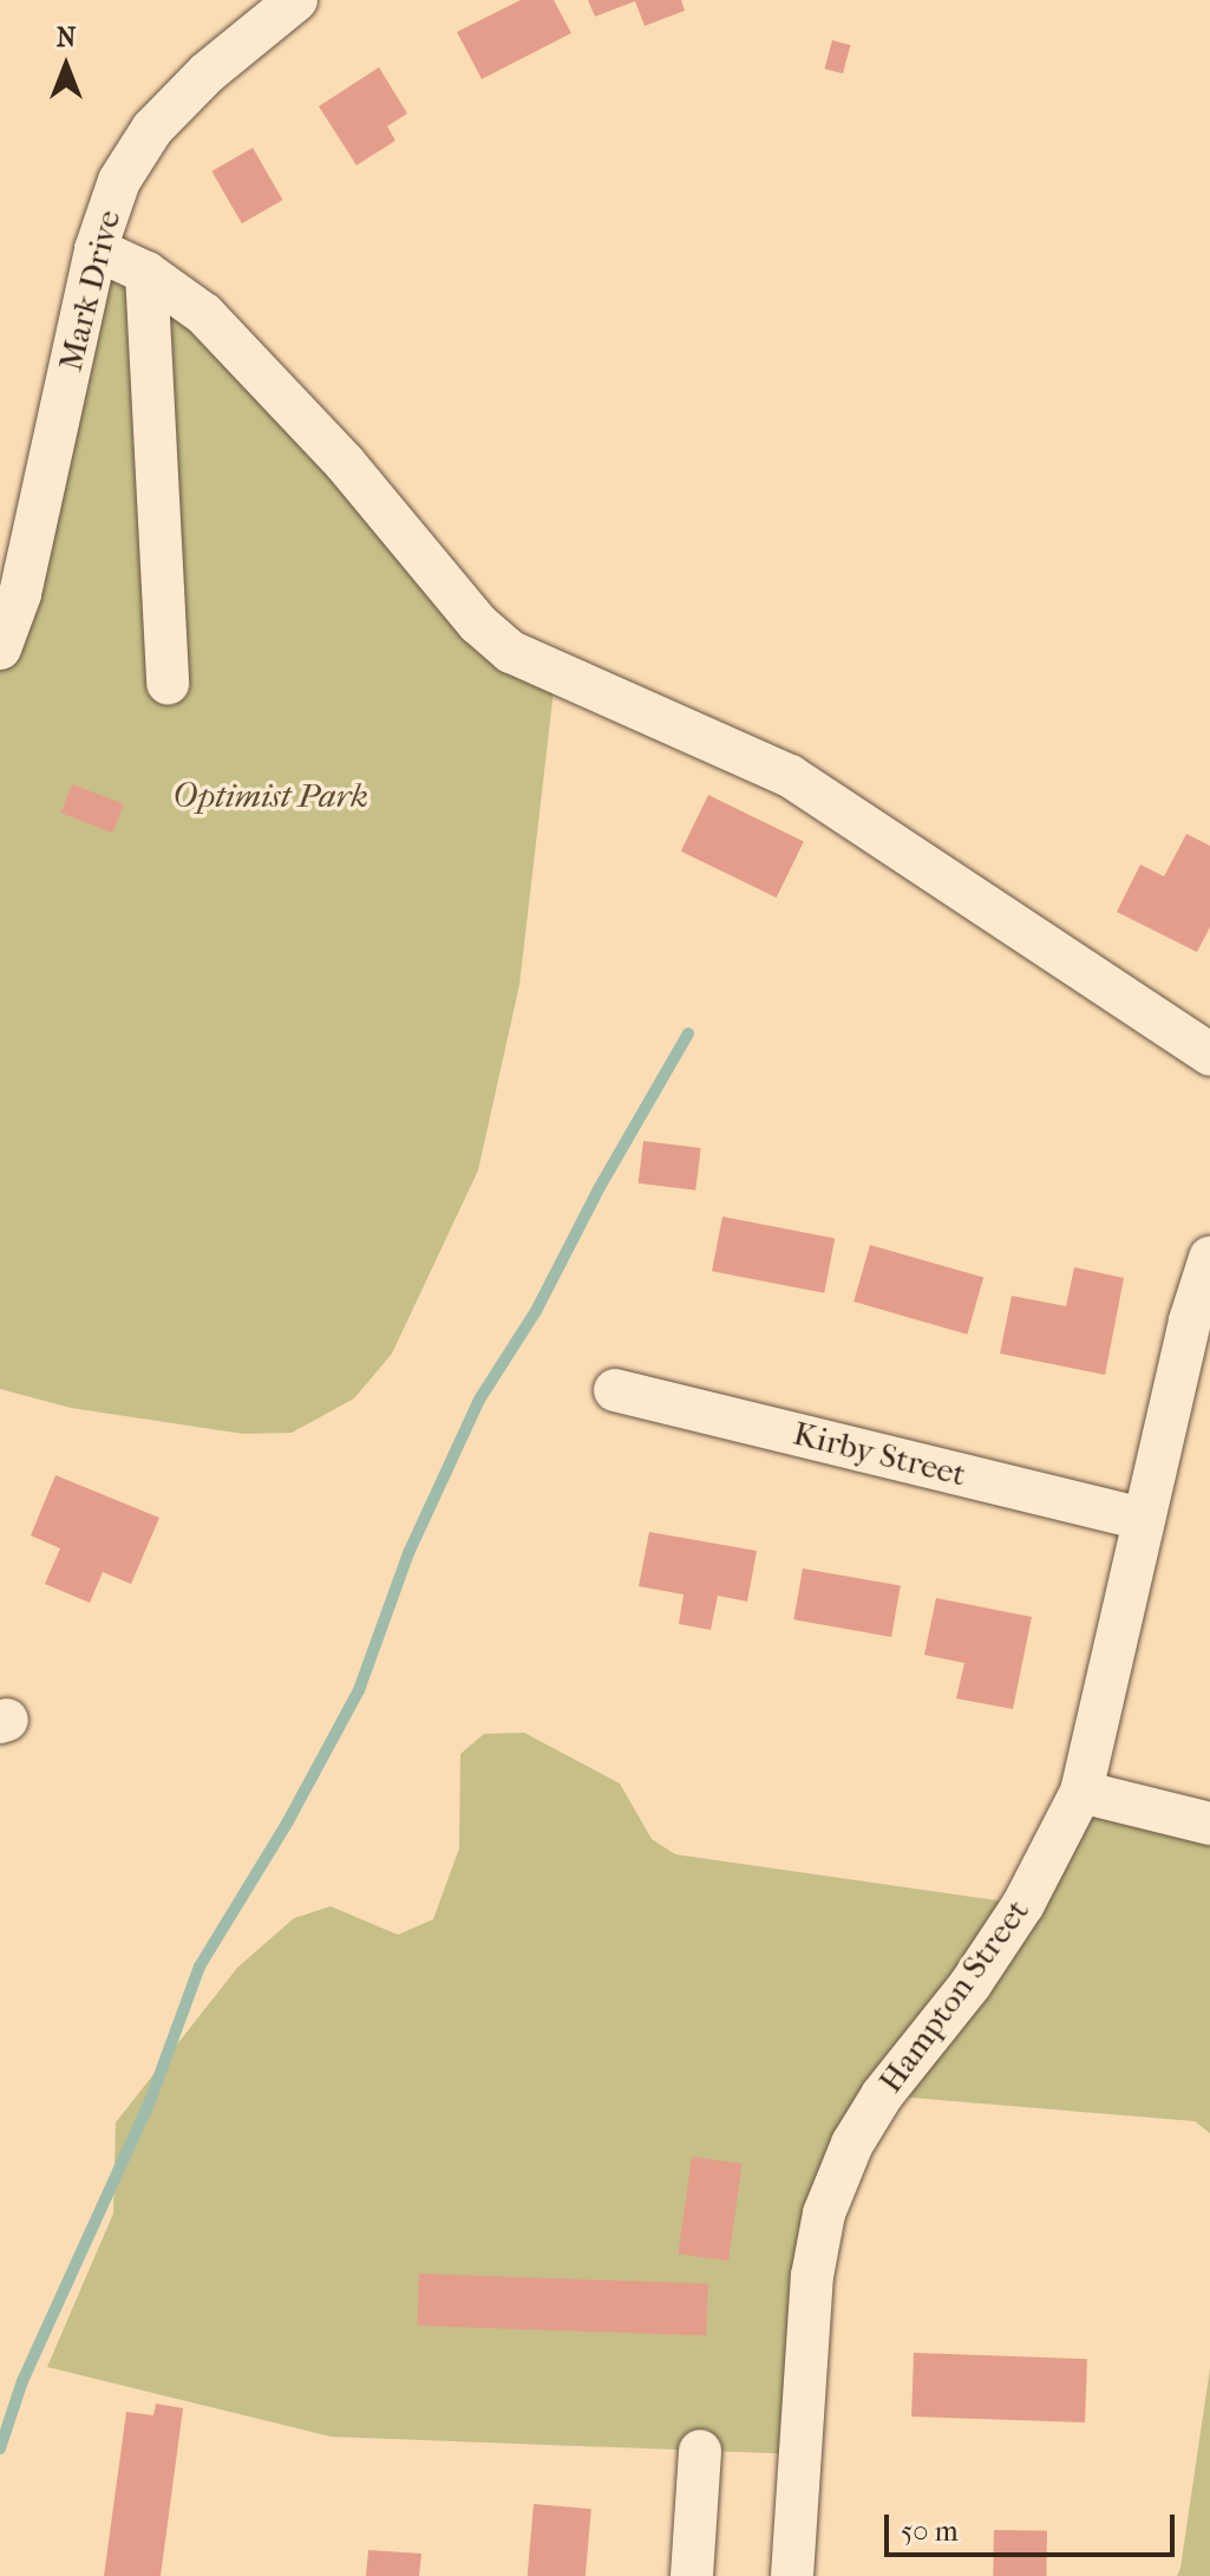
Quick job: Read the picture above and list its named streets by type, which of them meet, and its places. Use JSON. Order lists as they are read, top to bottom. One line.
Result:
{"streets":{"street":["Mark Drive","Kirby Street","Hampton Street"]},"crossings":[["Kirby Street","Hampton Street"]],"parks":["Optimist Park"],"scale_bar":"50 m","north":"top"}
